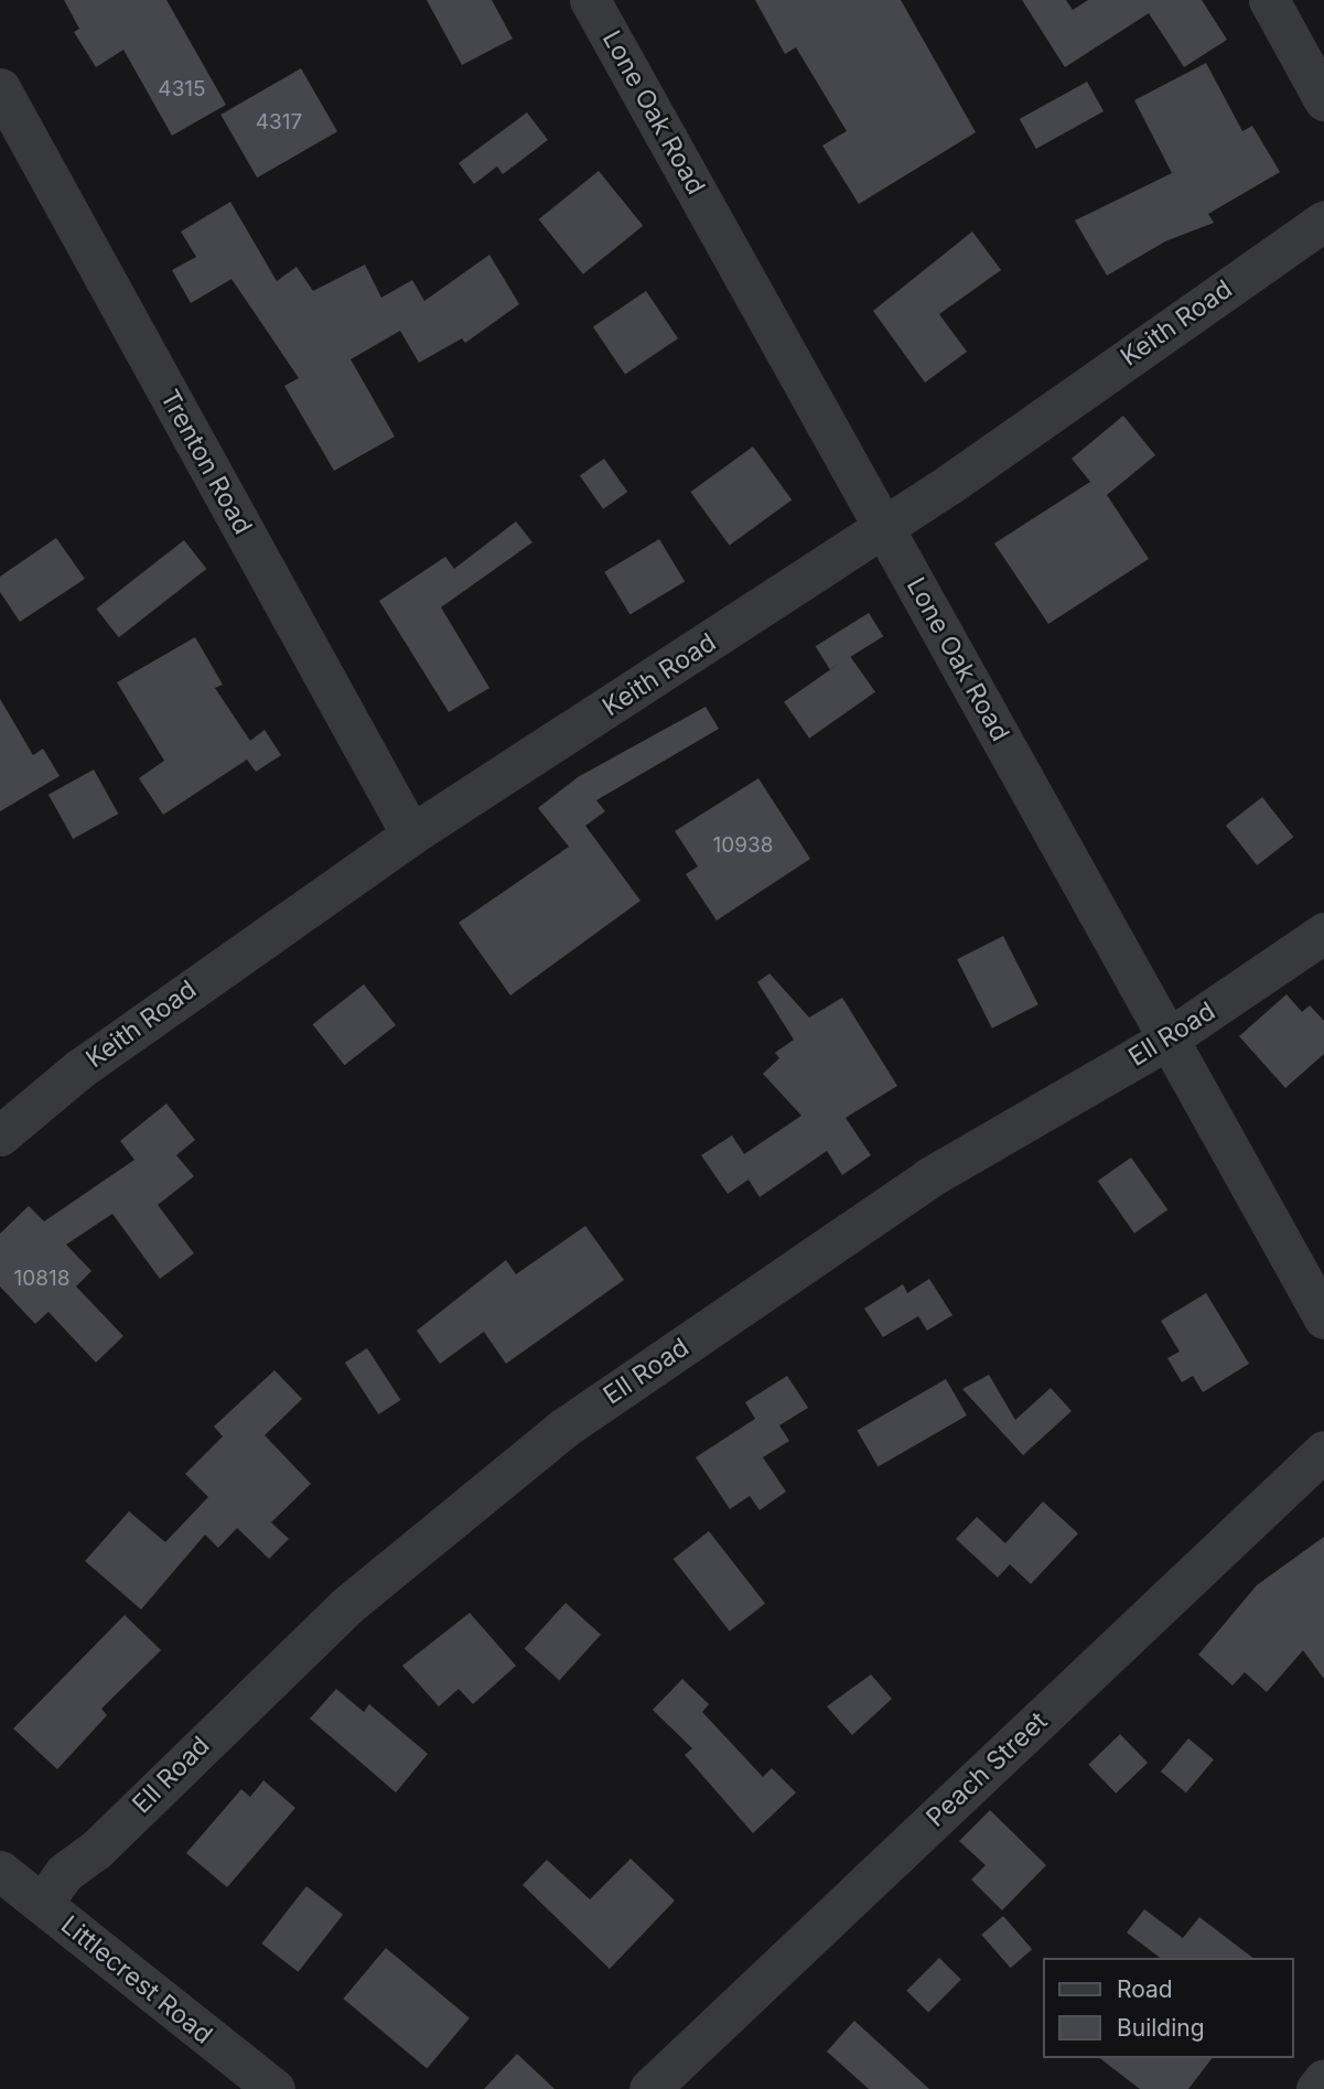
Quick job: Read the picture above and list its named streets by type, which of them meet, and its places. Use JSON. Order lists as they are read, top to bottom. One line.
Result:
{"streets":{"street":["Lone Oak Road","Keith Road","Trenton Road","Ell Road","Peach Street","Littlecrest Road"]},"crossings":[["Lone Oak Road","Keith Road"],["Lone Oak Road","Ell Road"],["Keith Road","Trenton Road"],["Ell Road","Littlecrest Road"]],"house_numbers":["4315","4317","10938","10818"],"legend":["Road","Building"]}
